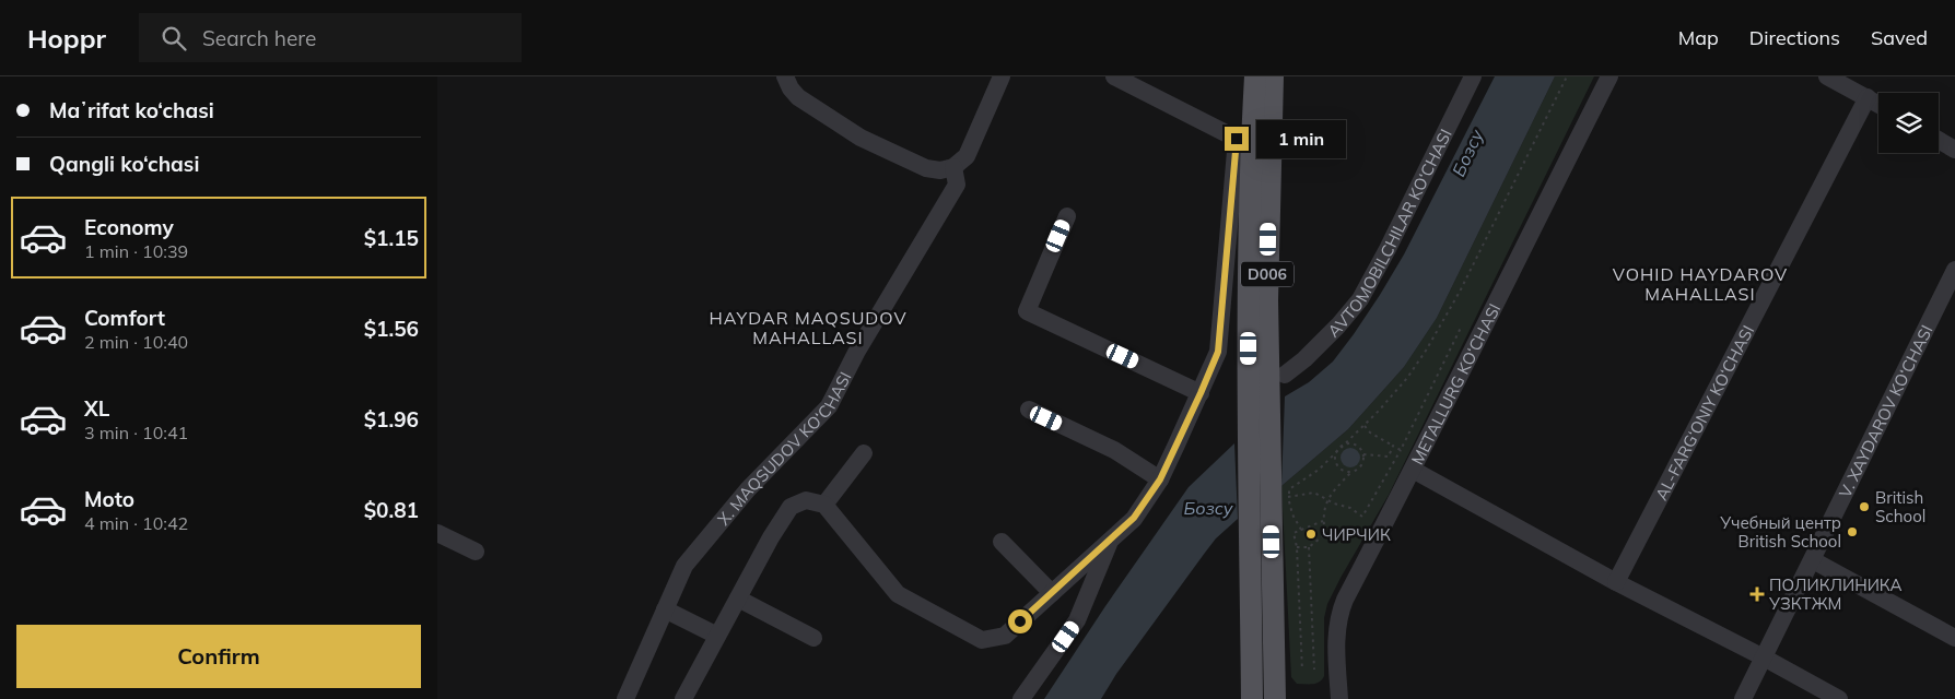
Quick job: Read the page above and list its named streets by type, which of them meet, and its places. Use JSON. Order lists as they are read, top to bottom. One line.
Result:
{"streets":{"main road":["D006"],"street":["AVTOMOBILCHILAR KO‘CHASI","METALLURG KO‘CHASI","V. XAYDAROV KO‘CHASI","AL-FARG‘ONIY KO‘CHASI","X. MAQSUDOV KO‘CHASI"]},"districts":["VOHID HAYDAROV MAHALLASI","HAYDAR MAQSUDOV MAHALLASI"],"water":["Бозсу"],"places":{"other":["British School","Учебный центр British School","ЧИРЧИК"],"health":["ПОЛИКЛИНИКА УЗКТЖМ"]},"page":{"header":"Hoppr","search":"Search here","nav":["Map","Directions","Saved"],"banner":["Maʼrifat ko‘chasi","Qangli ko‘chasi"],"bubble":"1 min","list":[{"name":"Economy","note":"1 min · 10:39","value":"$1.15"},{"name":"Comfort","note":"2 min · 10:40","value":"$1.56"},{"name":"XL","note":"3 min · 10:41","value":"$1.96"},{"name":"Moto","note":"4 min · 10:42","value":"$0.81"}],"buttons":"Confirm"}}
